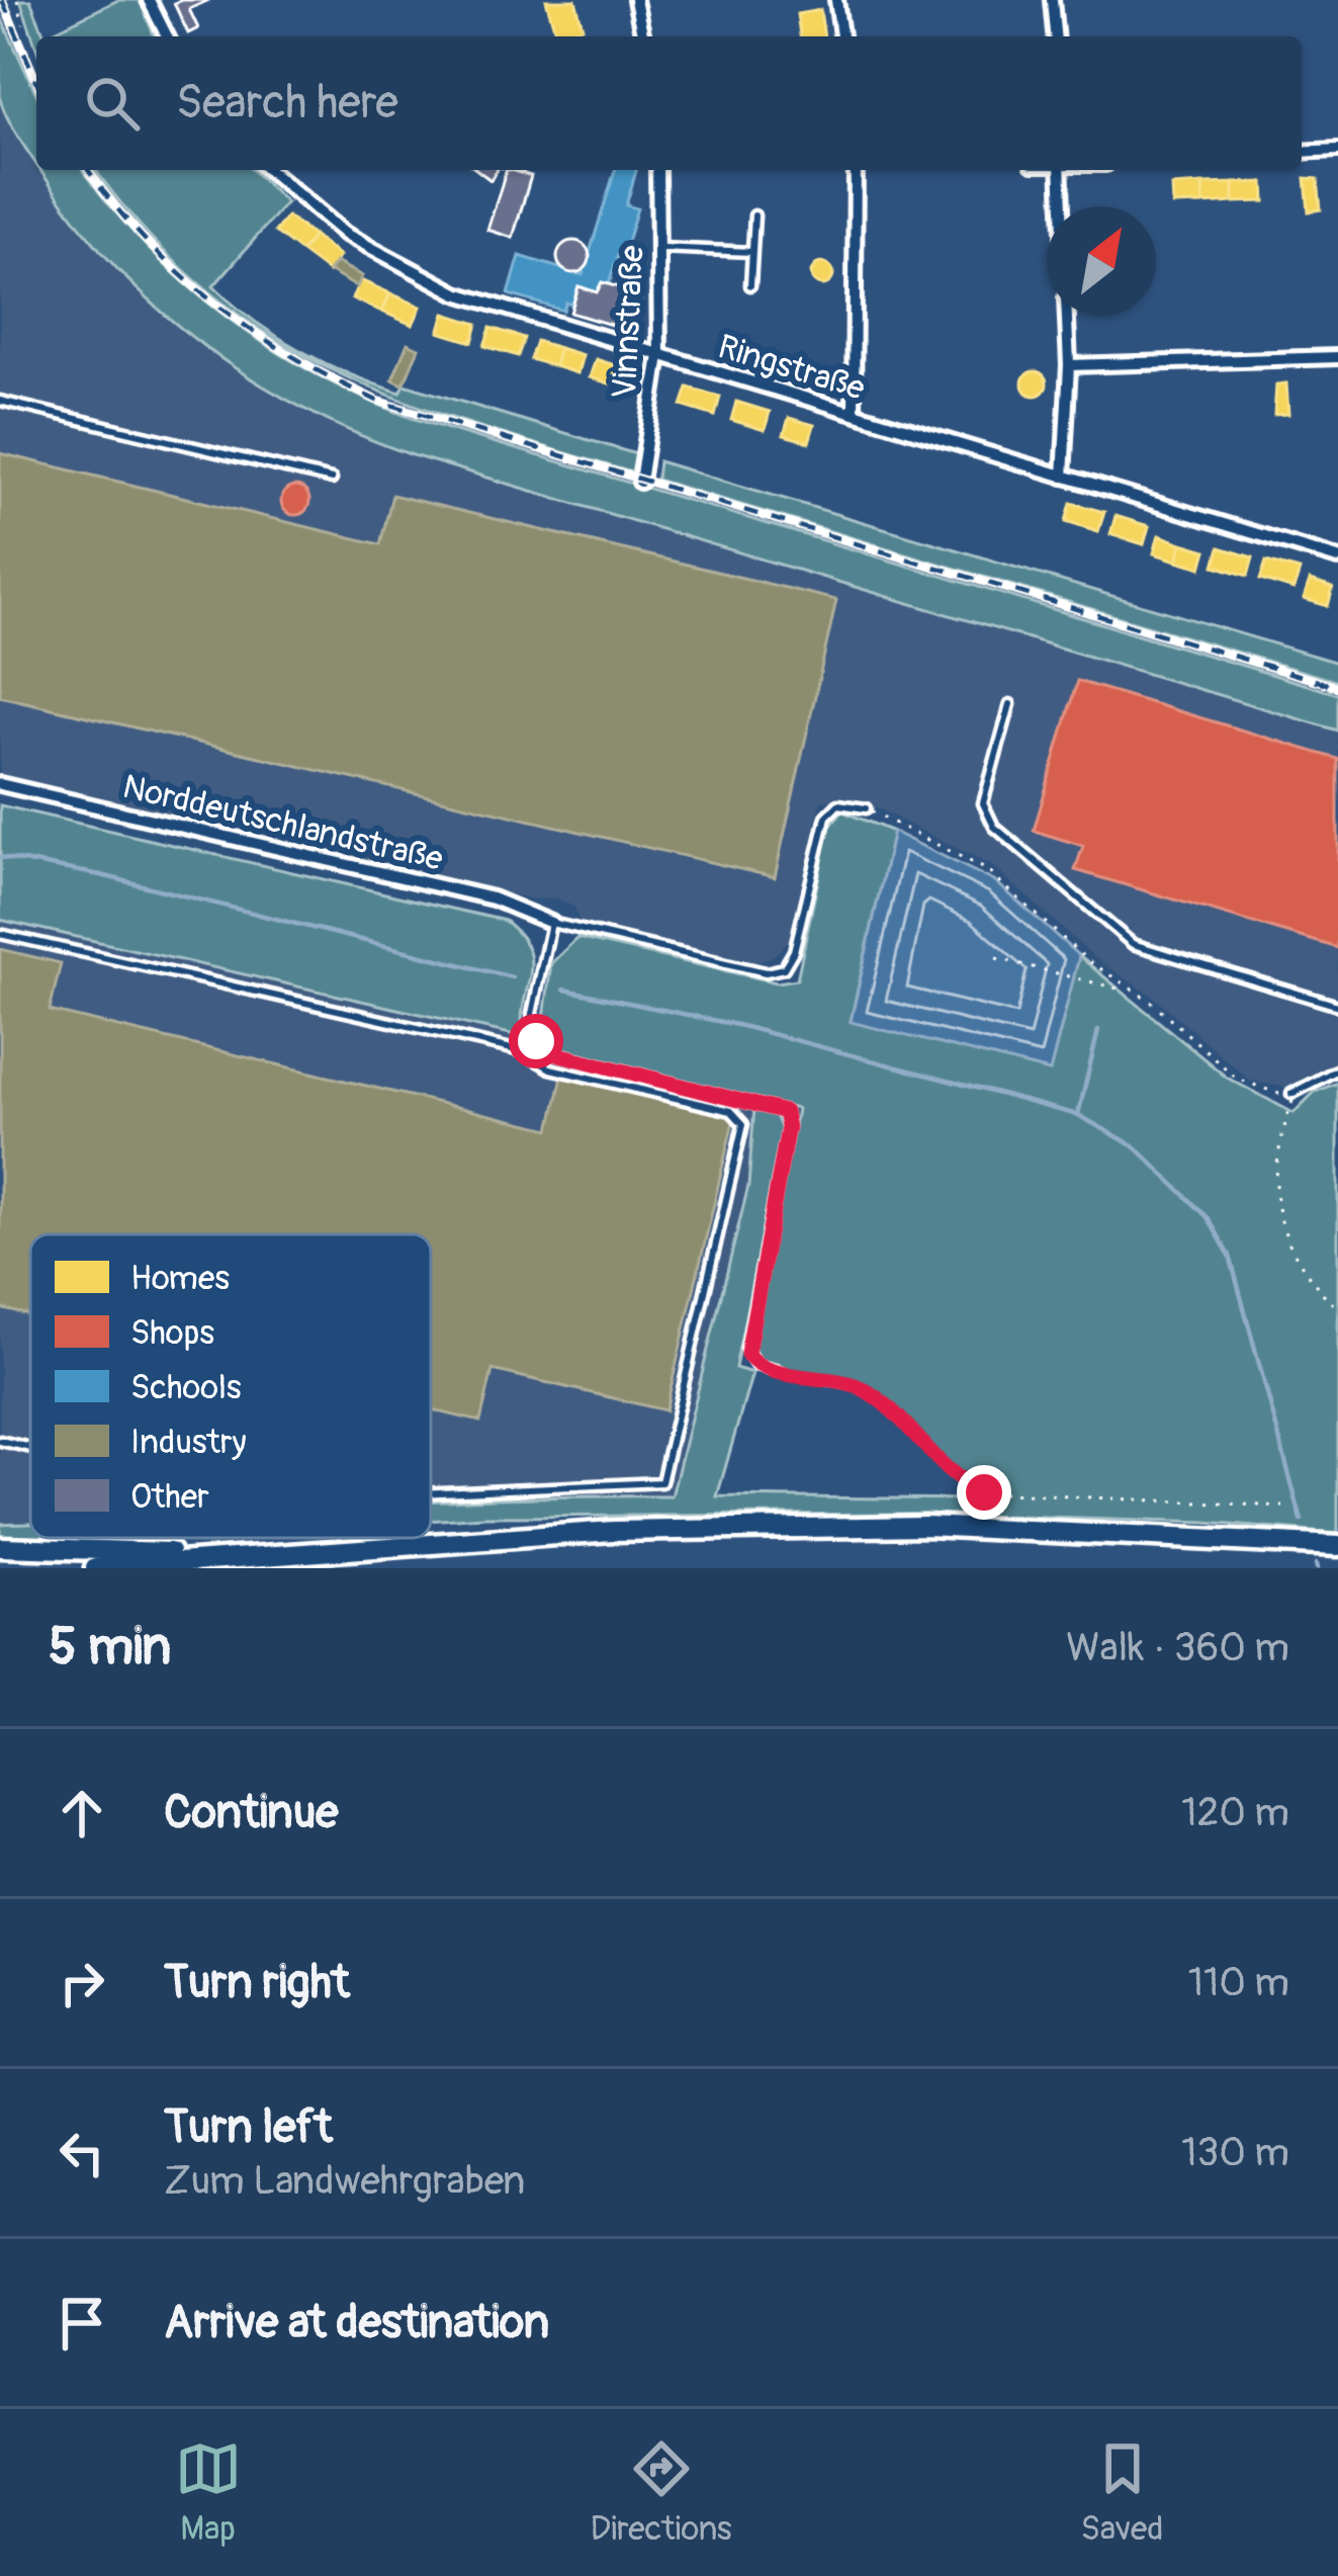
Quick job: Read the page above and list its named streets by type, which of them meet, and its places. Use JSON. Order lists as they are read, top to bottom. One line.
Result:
{"streets":{"street":["Vinnstraße","Ringstraße","Norddeutschlandstraße"]},"crossings":[["Vinnstraße","Ringstraße"]],"legend":["Homes","Shops","Schools","Industry","Other"],"north":"top right","page":{"search":"Search here","heading":["5 min","Walk · 360 m"],"list":[["Continue","120 m"],["Turn right","110 m"],["Turn left","Zum Landwehrgraben","130 m"],"Arrive at destination"],"nav":["Map","Directions","Saved"]}}
